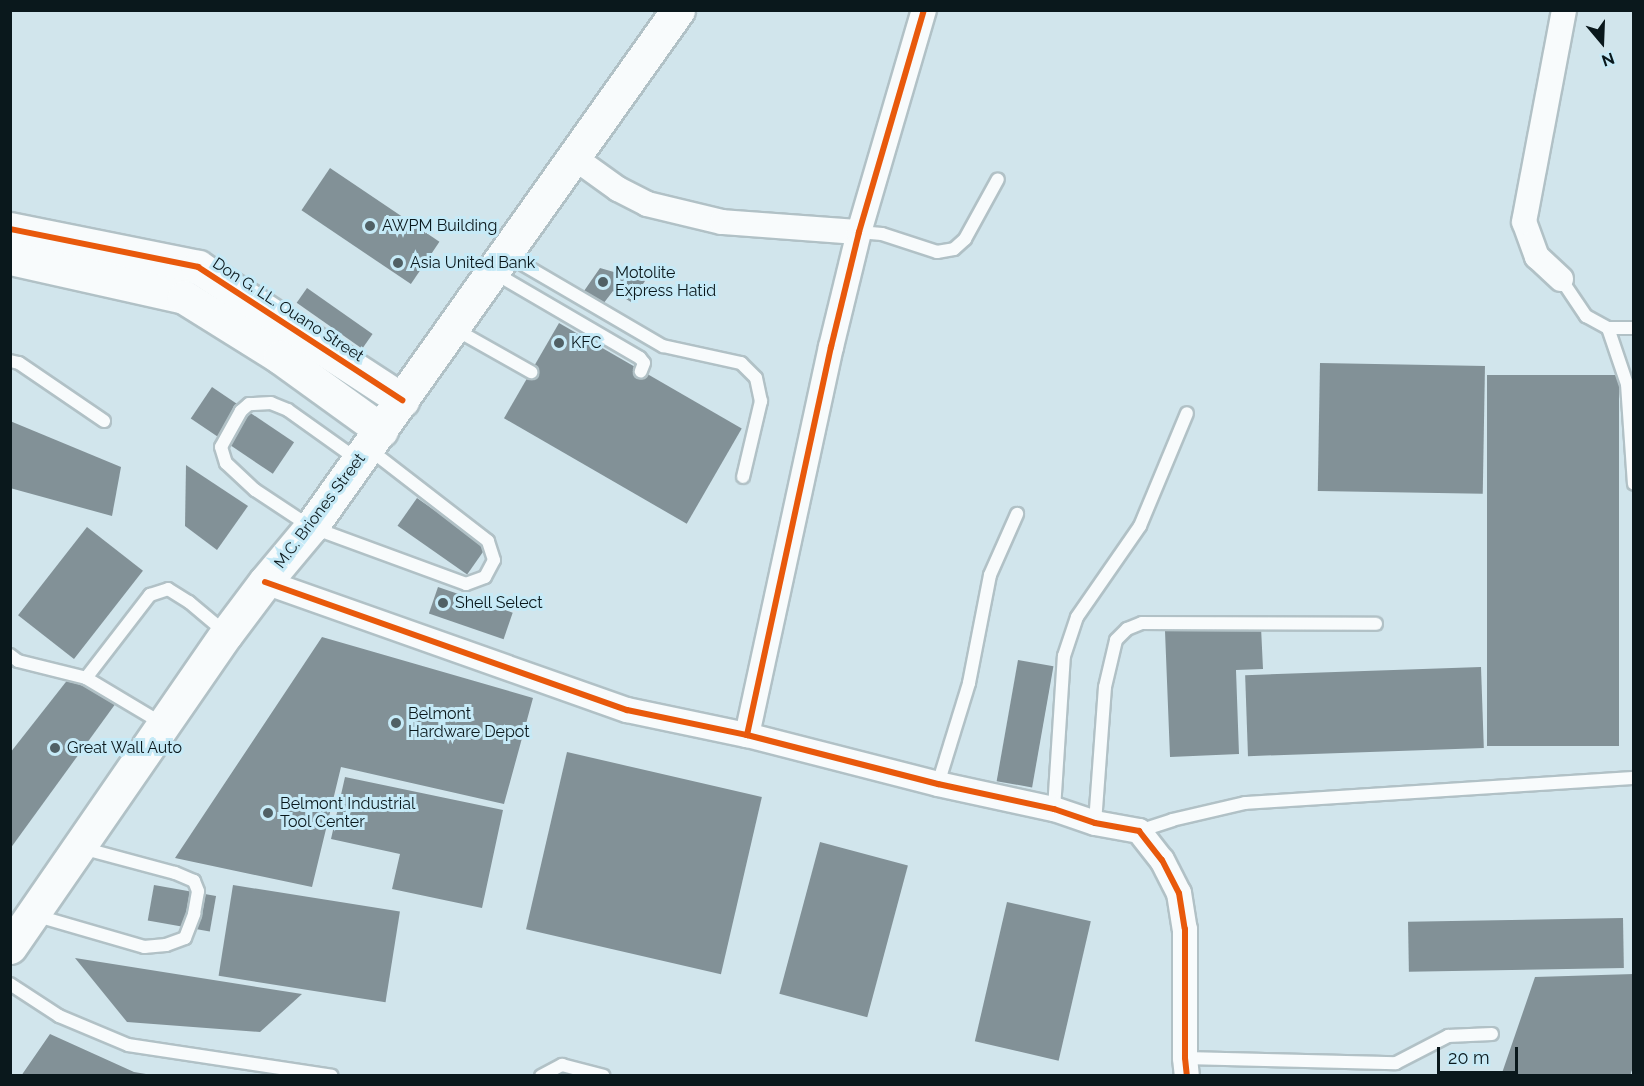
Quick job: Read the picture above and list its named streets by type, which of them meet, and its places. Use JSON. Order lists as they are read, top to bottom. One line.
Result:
{"streets":{"main road":["Don G. LL. Ouano Street","M.C. Briones Street"]},"crossings":[["Don G. LL. Ouano Street","M.C. Briones Street"]],"places":["AWPM Building","Asia United Bank","Motolite Express Hatid","KFC","Shell Select","Belmont Hardware Depot","Great Wall Auto","Belmont Industrial Tool Center"],"scale_bar":"20 m","north":"bottom"}
